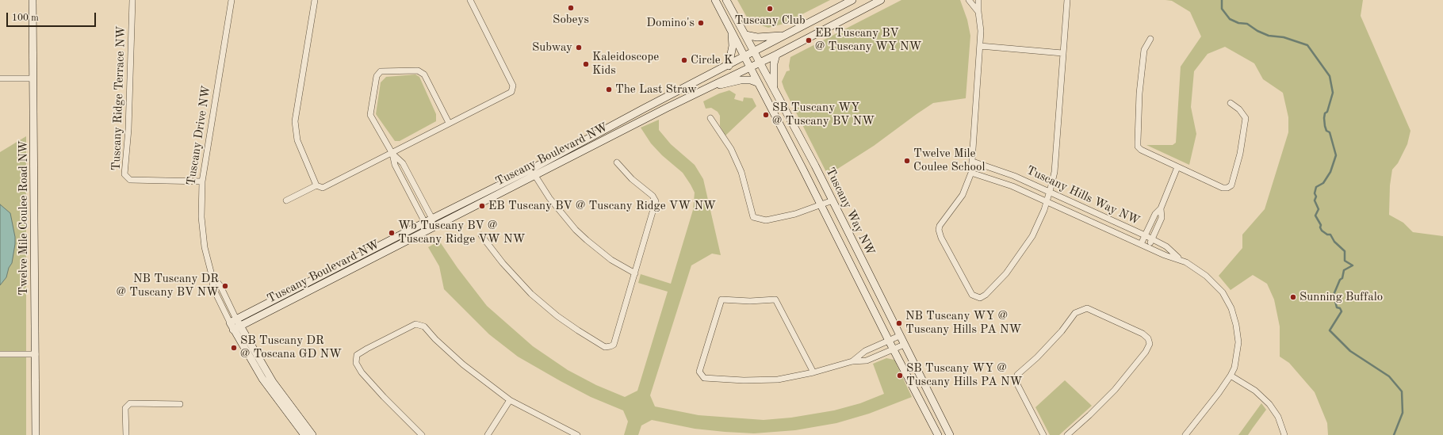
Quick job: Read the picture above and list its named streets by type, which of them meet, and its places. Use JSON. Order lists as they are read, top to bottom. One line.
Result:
{"streets":{"street":["Tuscany Ridge Terrace NW","Tuscany Drive NW","Tuscany Boulevard NW","Tuscany Hills Way NW","Tuscany Way NW","Twelve Mile Coulee Road NW"]},"crossings":[["Tuscany Ridge Terrace NW","Tuscany Drive NW"],["Tuscany Drive NW","Tuscany Boulevard NW"],["Tuscany Boulevard NW","Tuscany Way NW"]],"places":["Sobeys","Tuscany Club","Domino's","EB Tuscany BV @ Tuscany WY NW","Subway","Circle K","Kaleidoscope Kids","The Last Straw","SB Tuscany WY @ Tuscany BV NW","Twelve Mile Coulee School","EB Tuscany BV @ Tuscany Ridge VW NW","Wb Tuscany BV @ Tuscany Ridge VW NW","NB Tuscany DR @ Tuscany BV NW","Sunning Buffalo","NB Tuscany WY @ Tuscany Hills PA NW","SB Tuscany DR @ Toscana GD NW","SB Tuscany WY @ Tuscany Hills PA NW"],"scale_bar":"100 m"}
